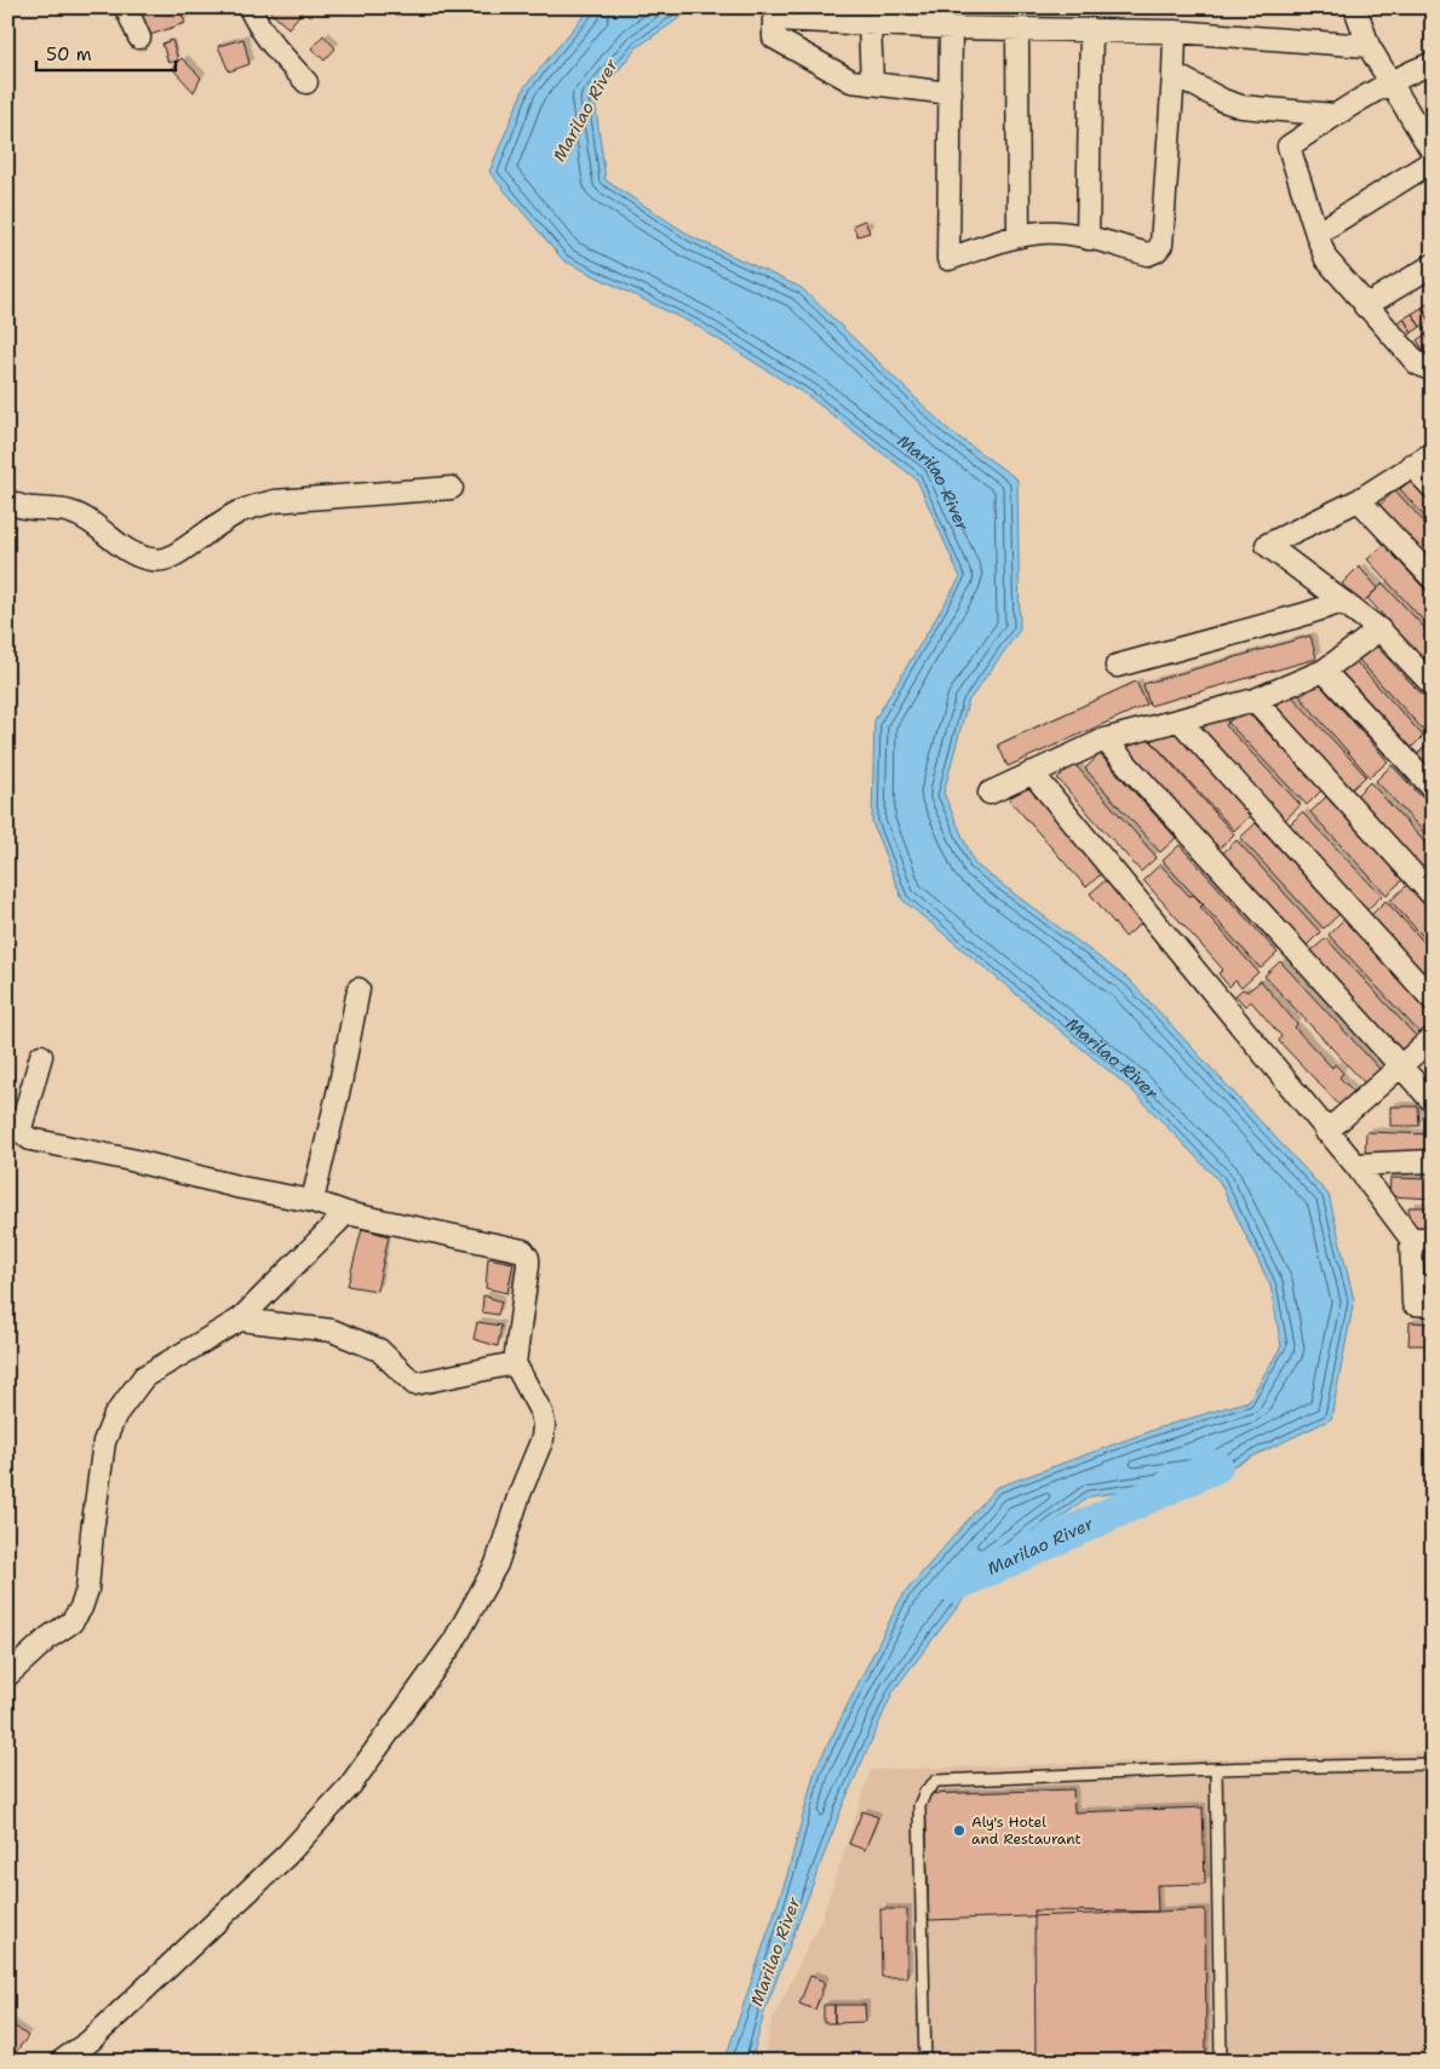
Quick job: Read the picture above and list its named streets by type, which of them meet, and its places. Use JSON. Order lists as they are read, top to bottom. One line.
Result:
{"water":["Marilao River"],"places":["Aly's Hotel and Restaurant"],"scale_bar":"50 m"}
